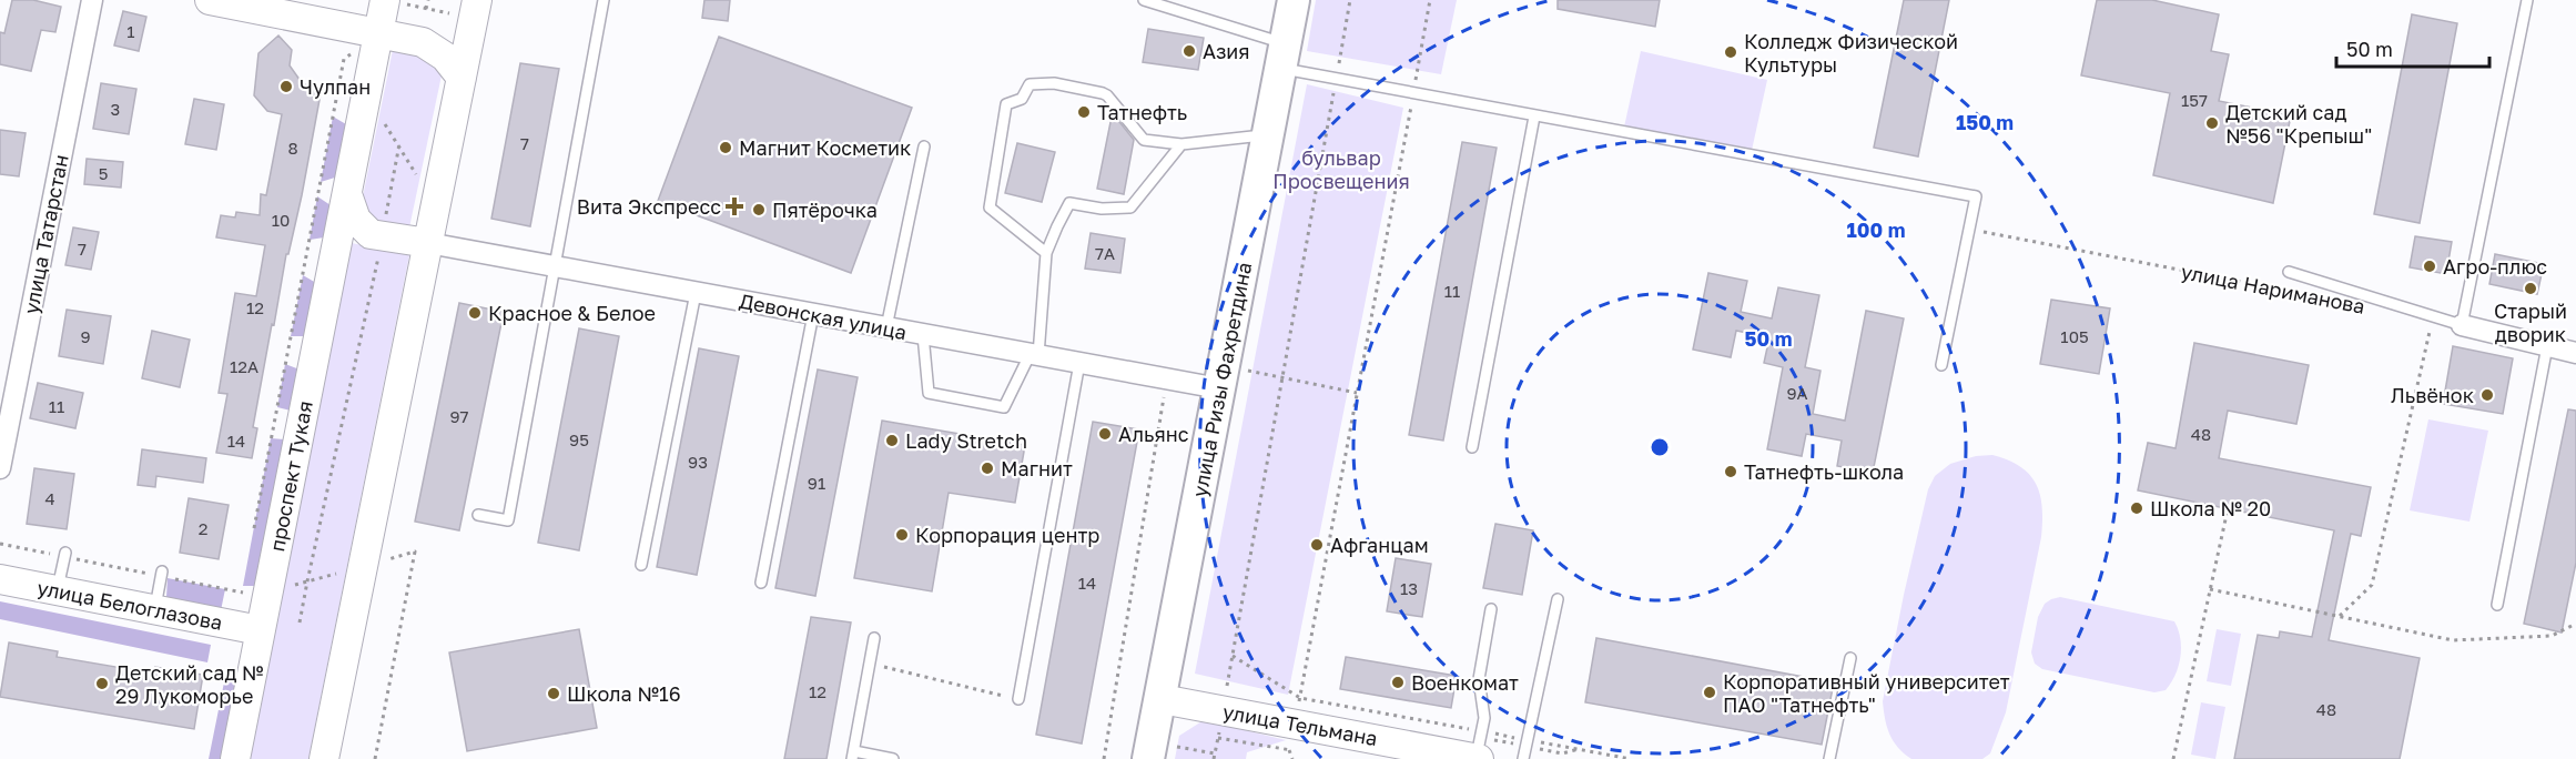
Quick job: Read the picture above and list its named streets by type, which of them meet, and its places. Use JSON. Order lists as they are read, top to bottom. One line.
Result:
{"streets":{"main road":["улица Ризы Фахретдина","проспект Тукая","улица Белоглазова","улица Тельмана"],"street":["улица Татарстан","Девонская улица"],"path":["улица Нариманова"]},"crossings":[["Девонская улица","улица Ризы Фахретдина"],["улица Ризы Фахретдина","улица Тельмана"],["проспект Тукая","улица Белоглазова"]],"parks":["бульвар Просвещения"],"places":{"other":["Азия","Колледж Физической Культуры","Чулпан","Татнефть","Детский сад №56 \"Крепыш\"","Магнит Косметик","Пятёрочка","Агро-плюс","Старый дворик","Красное & Белое","Львёнок","Альянс","Lady Stretch","Магнит","Татнефть-школа","Школа № 20","Корпорация центр","Афганцам","Военкомат","Детский сад № 29 Лукоморье","Корпоративный университет ПАО \"Татнефть\"","Школа №16"],"health":["Вита Экспресс"]},"house_numbers":["1","157","3","7","8","5","10","7","7А","11","12","9","105","12А","9А","11","97","48","95","14","93","91","4","2","14","13","12","48"],"scale_bar":"50 m","rings":["150 m","100 m","50 m"]}
